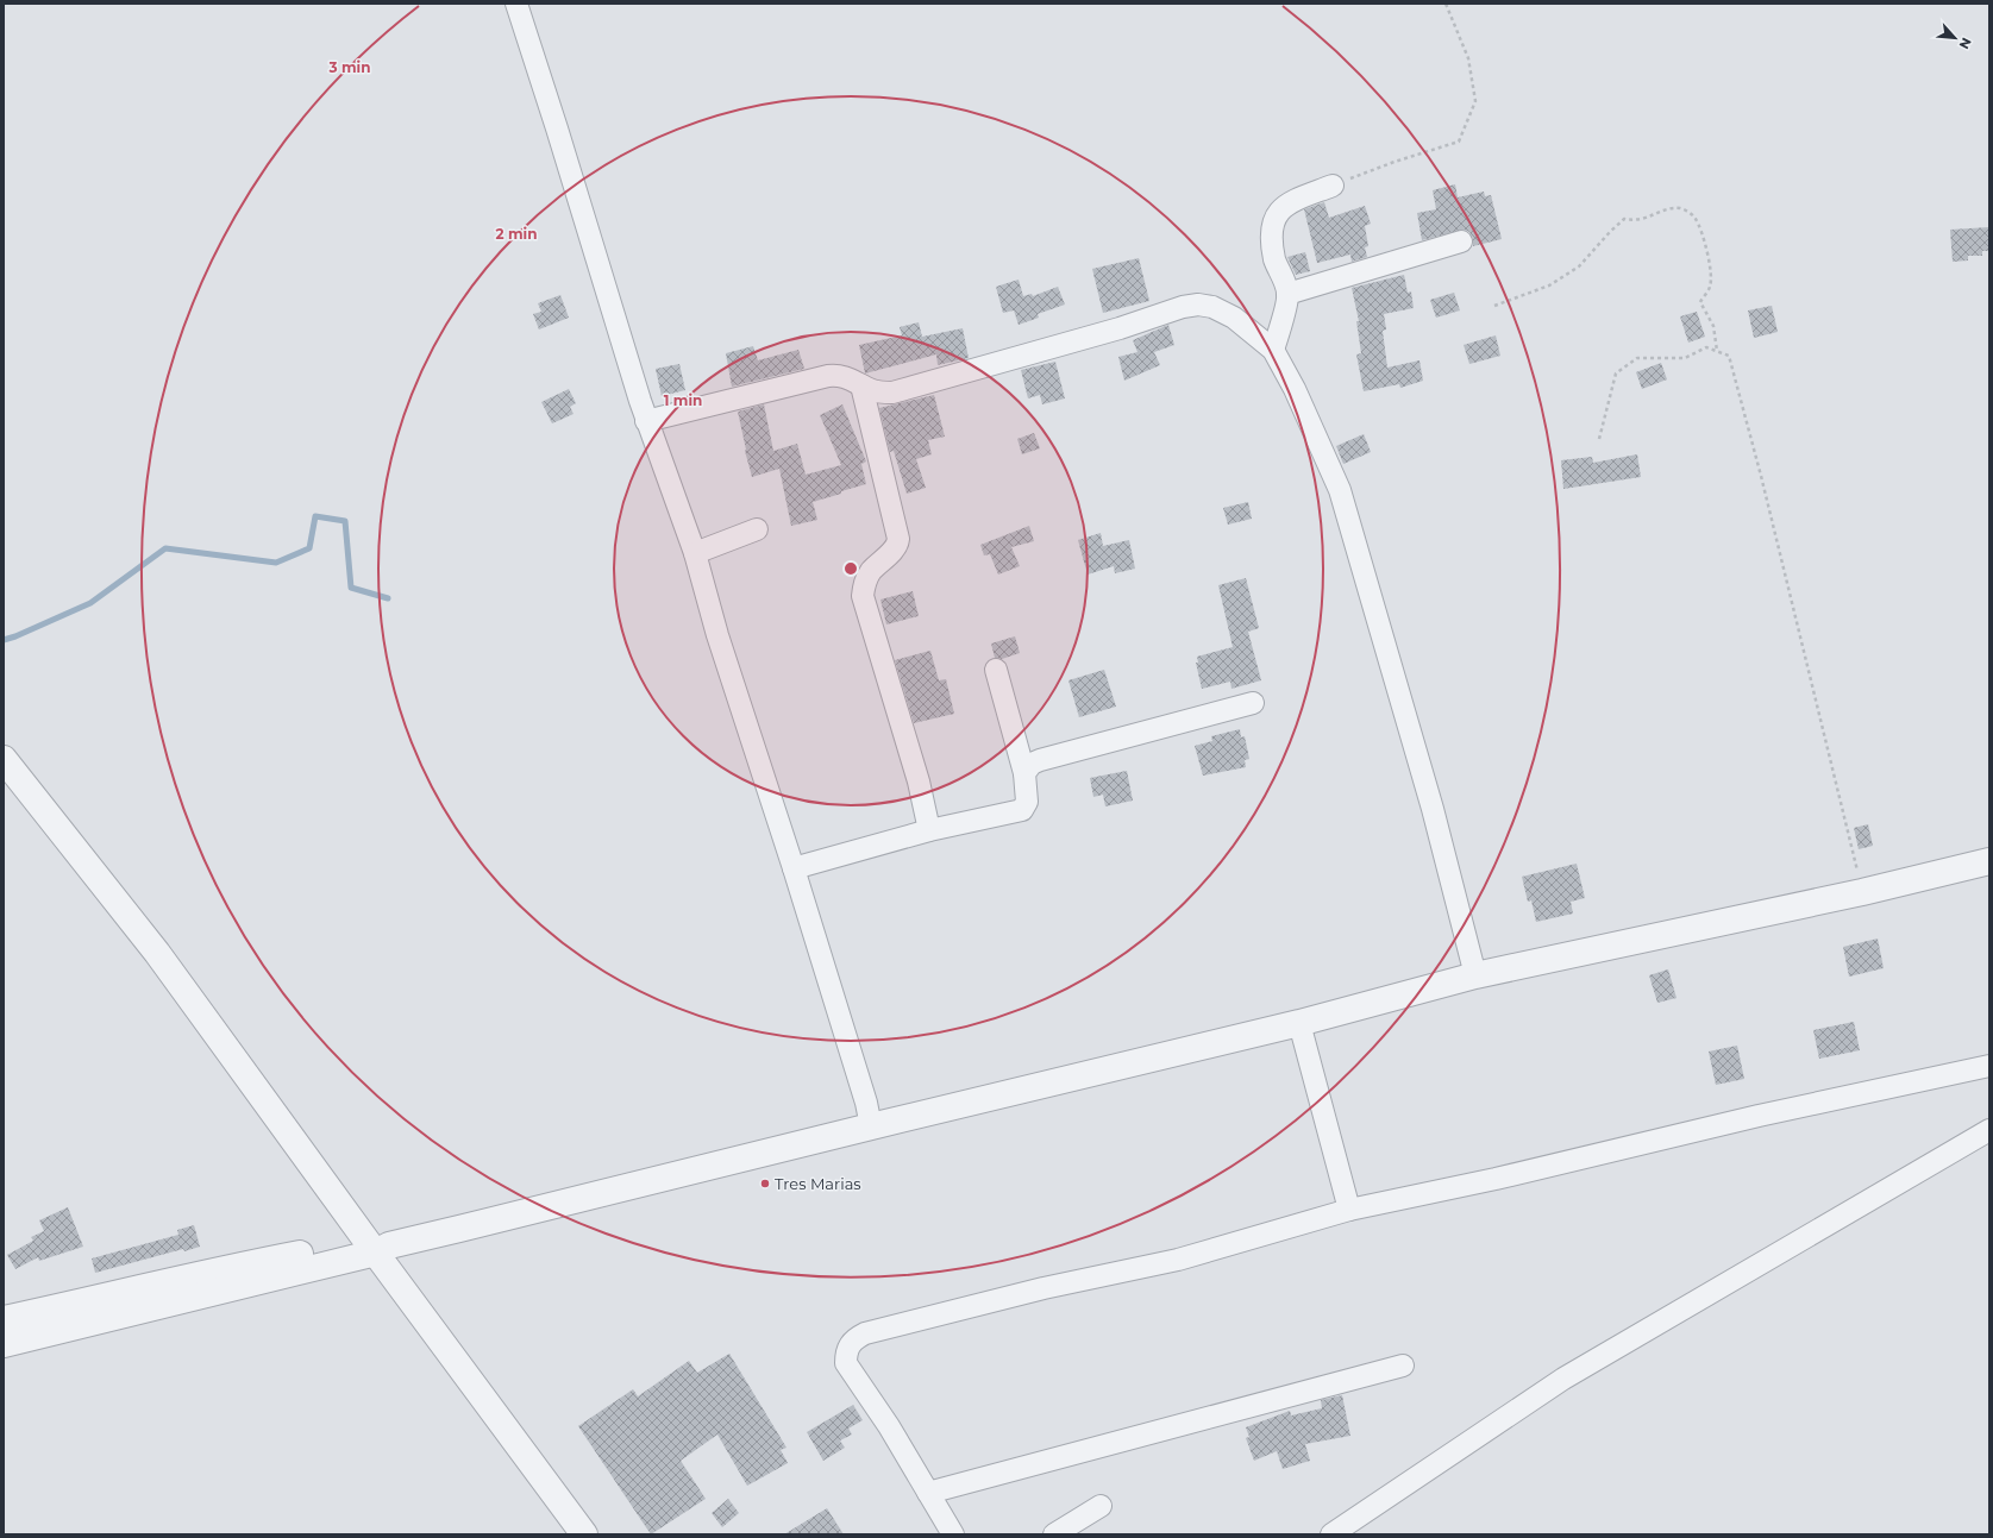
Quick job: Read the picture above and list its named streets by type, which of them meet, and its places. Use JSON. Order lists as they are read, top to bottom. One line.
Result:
{"places":["Tres Marias"],"north":"bottom right","rings":["3 min","2 min","1 min"]}
